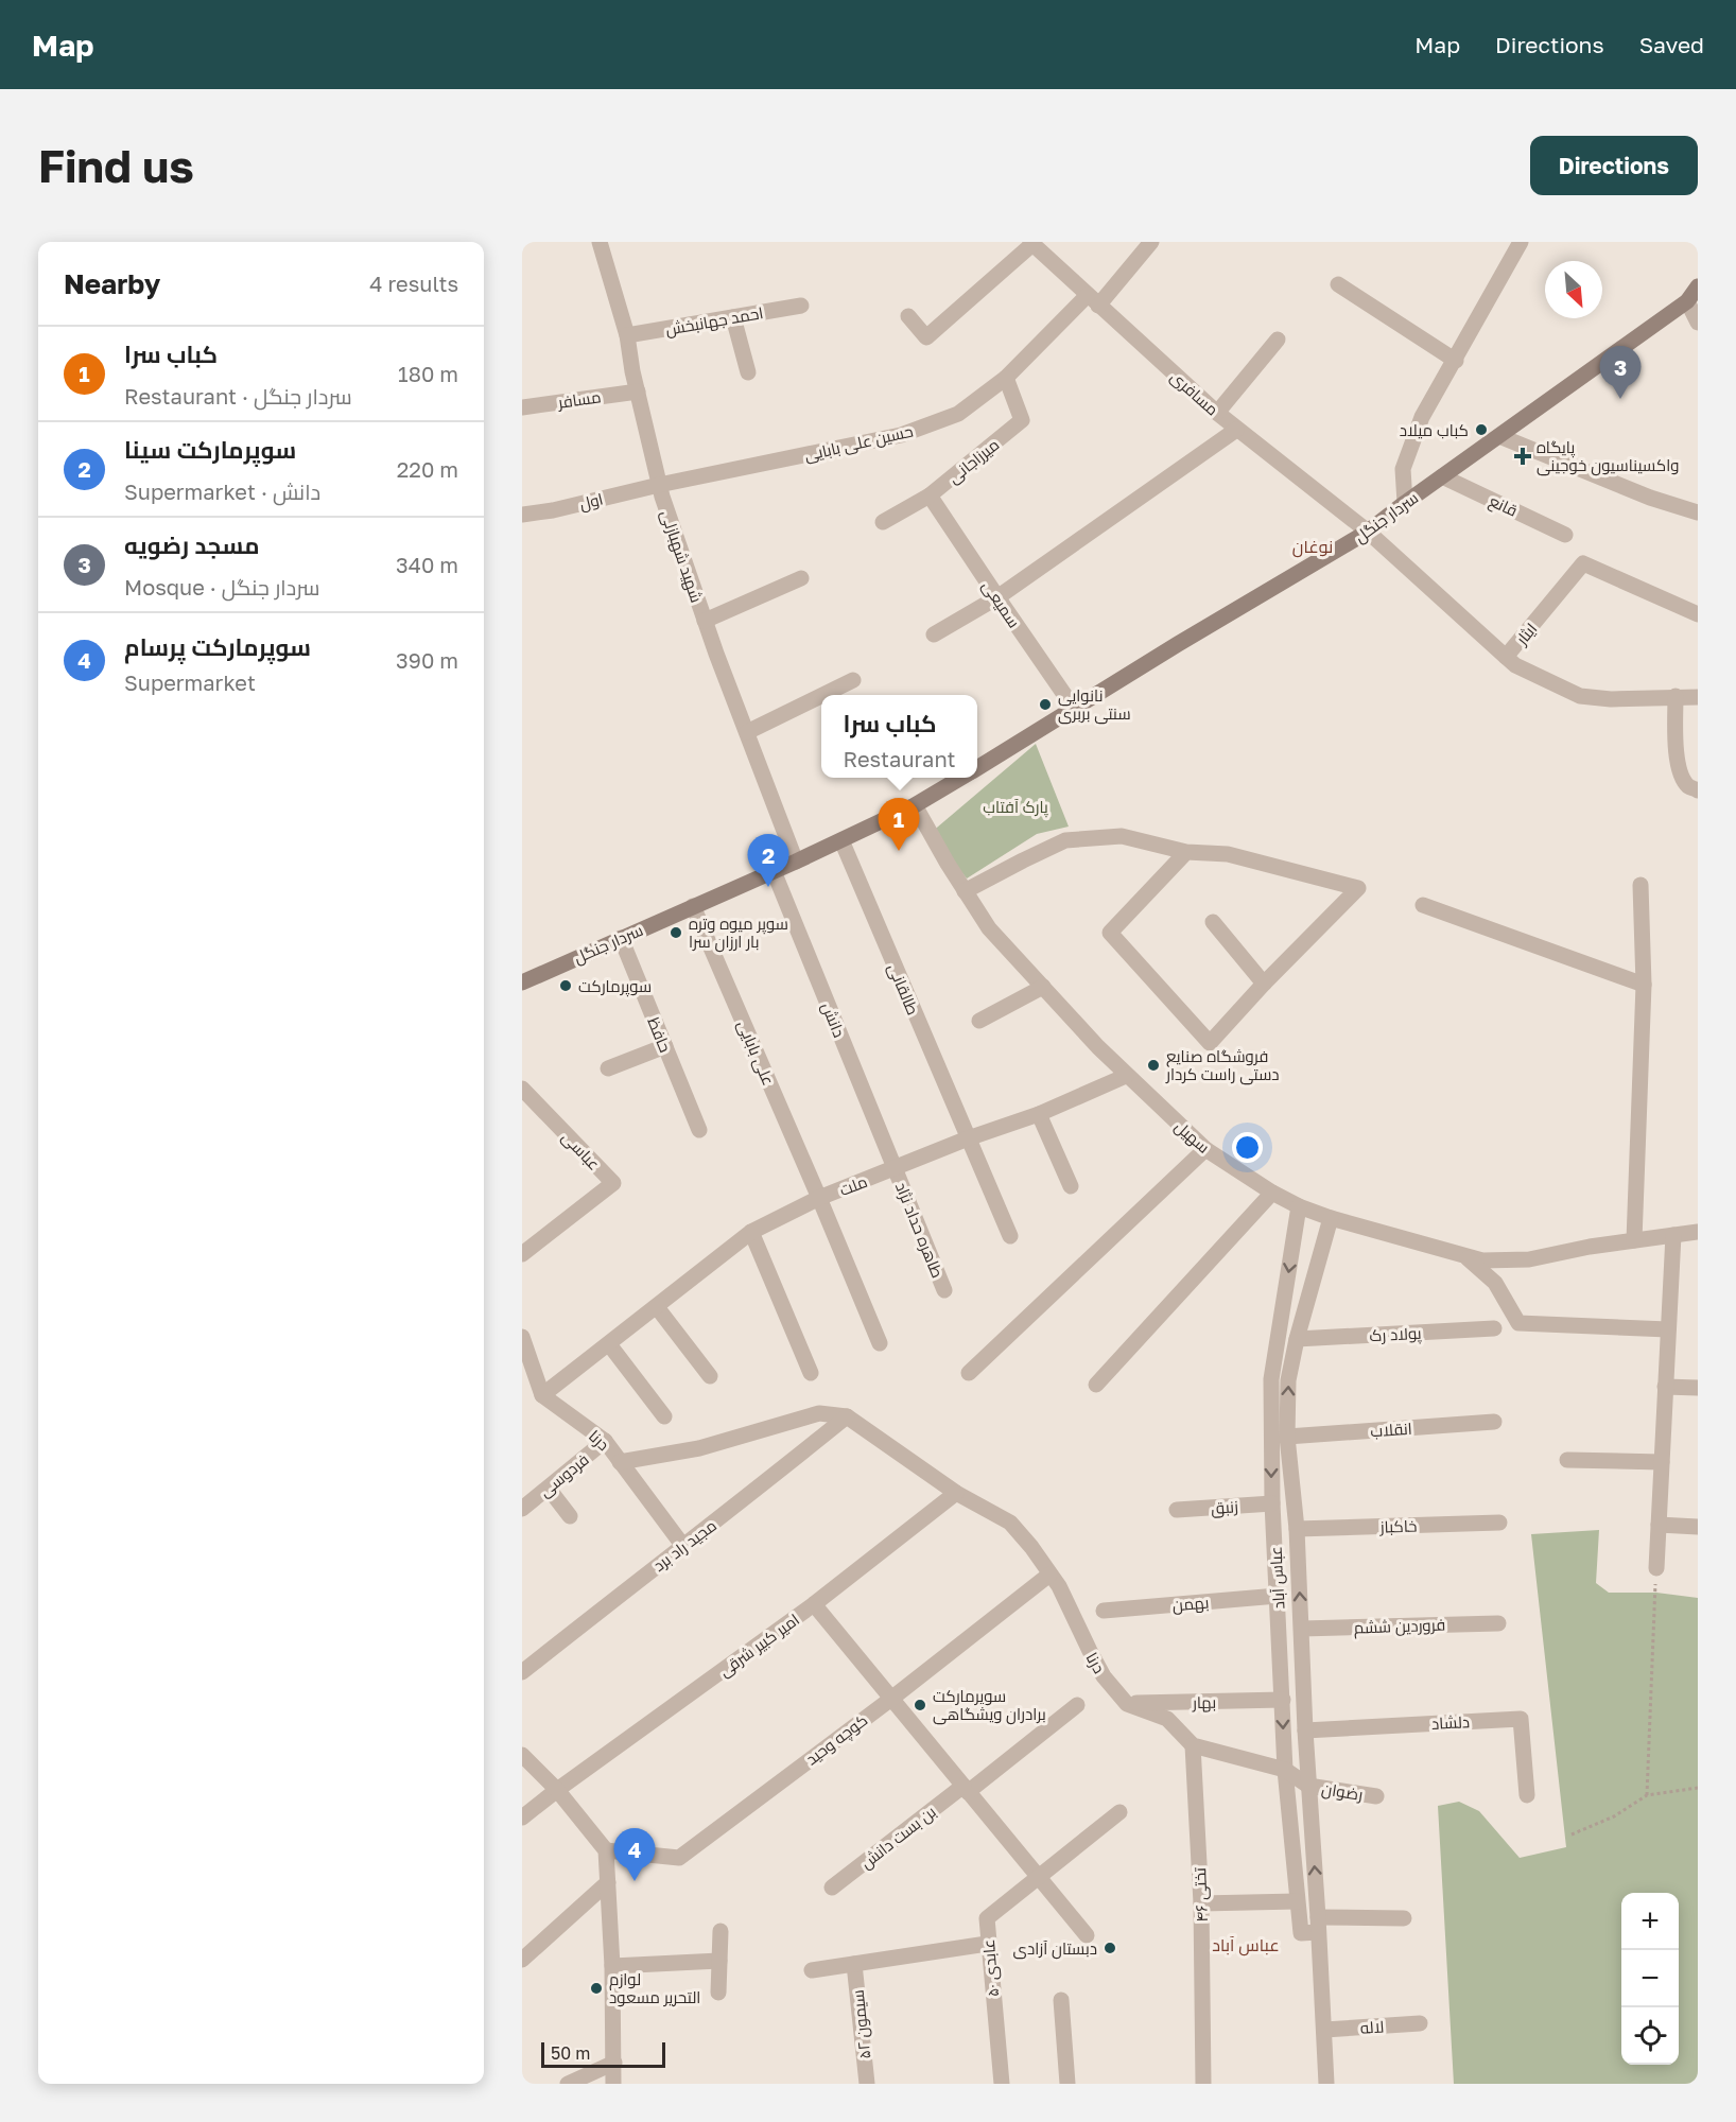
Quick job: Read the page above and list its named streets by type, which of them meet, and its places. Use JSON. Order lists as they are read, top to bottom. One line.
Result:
{"streets":{"main road":["سردار جنگل"],"street":["احمد جهانبخش","مسافری","مسافر","حسین علی بابایی","میرزاجانی","اول","قانع","شهید شهبازلی","سمیعی","ایثار","طالقانی","دانش","حافظ","علی بابایی","سهیل","عباسی","ملت","طاهره حداد نژاد","پولاد رک","انقلاب","درنا","فردوسی","زنبق","خاکباز","مجید راد برد","عباس آباد","بهمن","فروردین ششم","امیر کبیر شرقی","بهار","دلشاد","کوچه وحید","رضوان","بن بست دانش","تختی ۴۶","عابدی ۵۰","سیمون ۵۲","لاله"]},"crossings":[["احمد جهانبخش","شهید شهبازلی"],["مسافری","حسین علی بابایی"],["مسافری","سردار جنگل"],["مسافری","ایثار"],["مسافر","شهید شهبازلی"],["حسین علی بابایی","میرزاجانی"],["حسین علی بابایی","اول"],["حسین علی بابایی","شهید شهبازلی"],["میرزاجانی","سمیعی"],["اول","شهید شهبازلی"],["قانع","سردار جنگل"],["سردار جنگل","شهید شهبازلی"],["سردار جنگل","سمیعی"],["سردار جنگل","ایثار"],["سردار جنگل","طالقانی"],["سردار جنگل","دانش"],["سردار جنگل","حافظ"],["سردار جنگل","علی بابایی"],["سردار جنگل","سهیل"],["طالقانی","ملت"],["دانش","ملت"],["دانش","طاهره حداد نژاد"],["علی بابایی","ملت"],["سهیل","ملت"],["سهیل","عباس آباد"],["ملت","طاهره حداد نژاد"],["ملت","درنا"],["پولاد رک","عباس آباد"],["انقلاب","عباس آباد"],["درنا","فردوسی"],["درنا","مجید راد برد"],["درنا","امیر کبیر شرقی"],["درنا","بهار"],["درنا","کوچه وحید"],["درنا","تختی ۴۶"],["زنبق","عباس آباد"],["خاکباز","عباس آباد"],["عباس آباد","بهمن"],["عباس آباد","فروردین ششم"],["عباس آباد","بهار"],["عباس آباد","دلشاد"],["عباس آباد","رضوان"],["عباس آباد","لاله"]],"districts":["نوغان","عباس آباد"],"parks":["پارک آفتاب"],"places":{"other":["کباب میلاد","نانوایی سنتی بربری","سوپر میوه وتره بار ارزان سرا","سوپرمارکت","فروشگاه صنایع دستی راست کردار","سوپرمارکت برادران ویشگاهی","دبستان آزادی","لوازم التحریر مسعود"],"health":["پایگاه واکسیناسیون خوجینی"]},"scale_bar":"50 m","north":"bottom right","page":{"header":"Map","nav":["Map","Directions","Saved"],"buttons":"Directions","title":"Find us","heading":["Nearby","4 results"],"list":[{"mark":"1","name":"کباب سرا","note":"Restaurant · سردار جنگل","value":"180 m"},{"mark":"2","name":"سوپرمارکت سینا","note":"Supermarket · دانش","value":"220 m"},{"mark":"3","name":"مسجد رضویه","note":"Mosque · سردار جنگل","value":"340 m"},{"mark":"4","name":"سوپرمارکت پرسام","note":"Supermarket","value":"390 m"}],"pins":["3","1","2","4"],"popup":["کباب سرا","Restaurant"],"map_buttons":["+","−"],"scale":"50 m"}}
